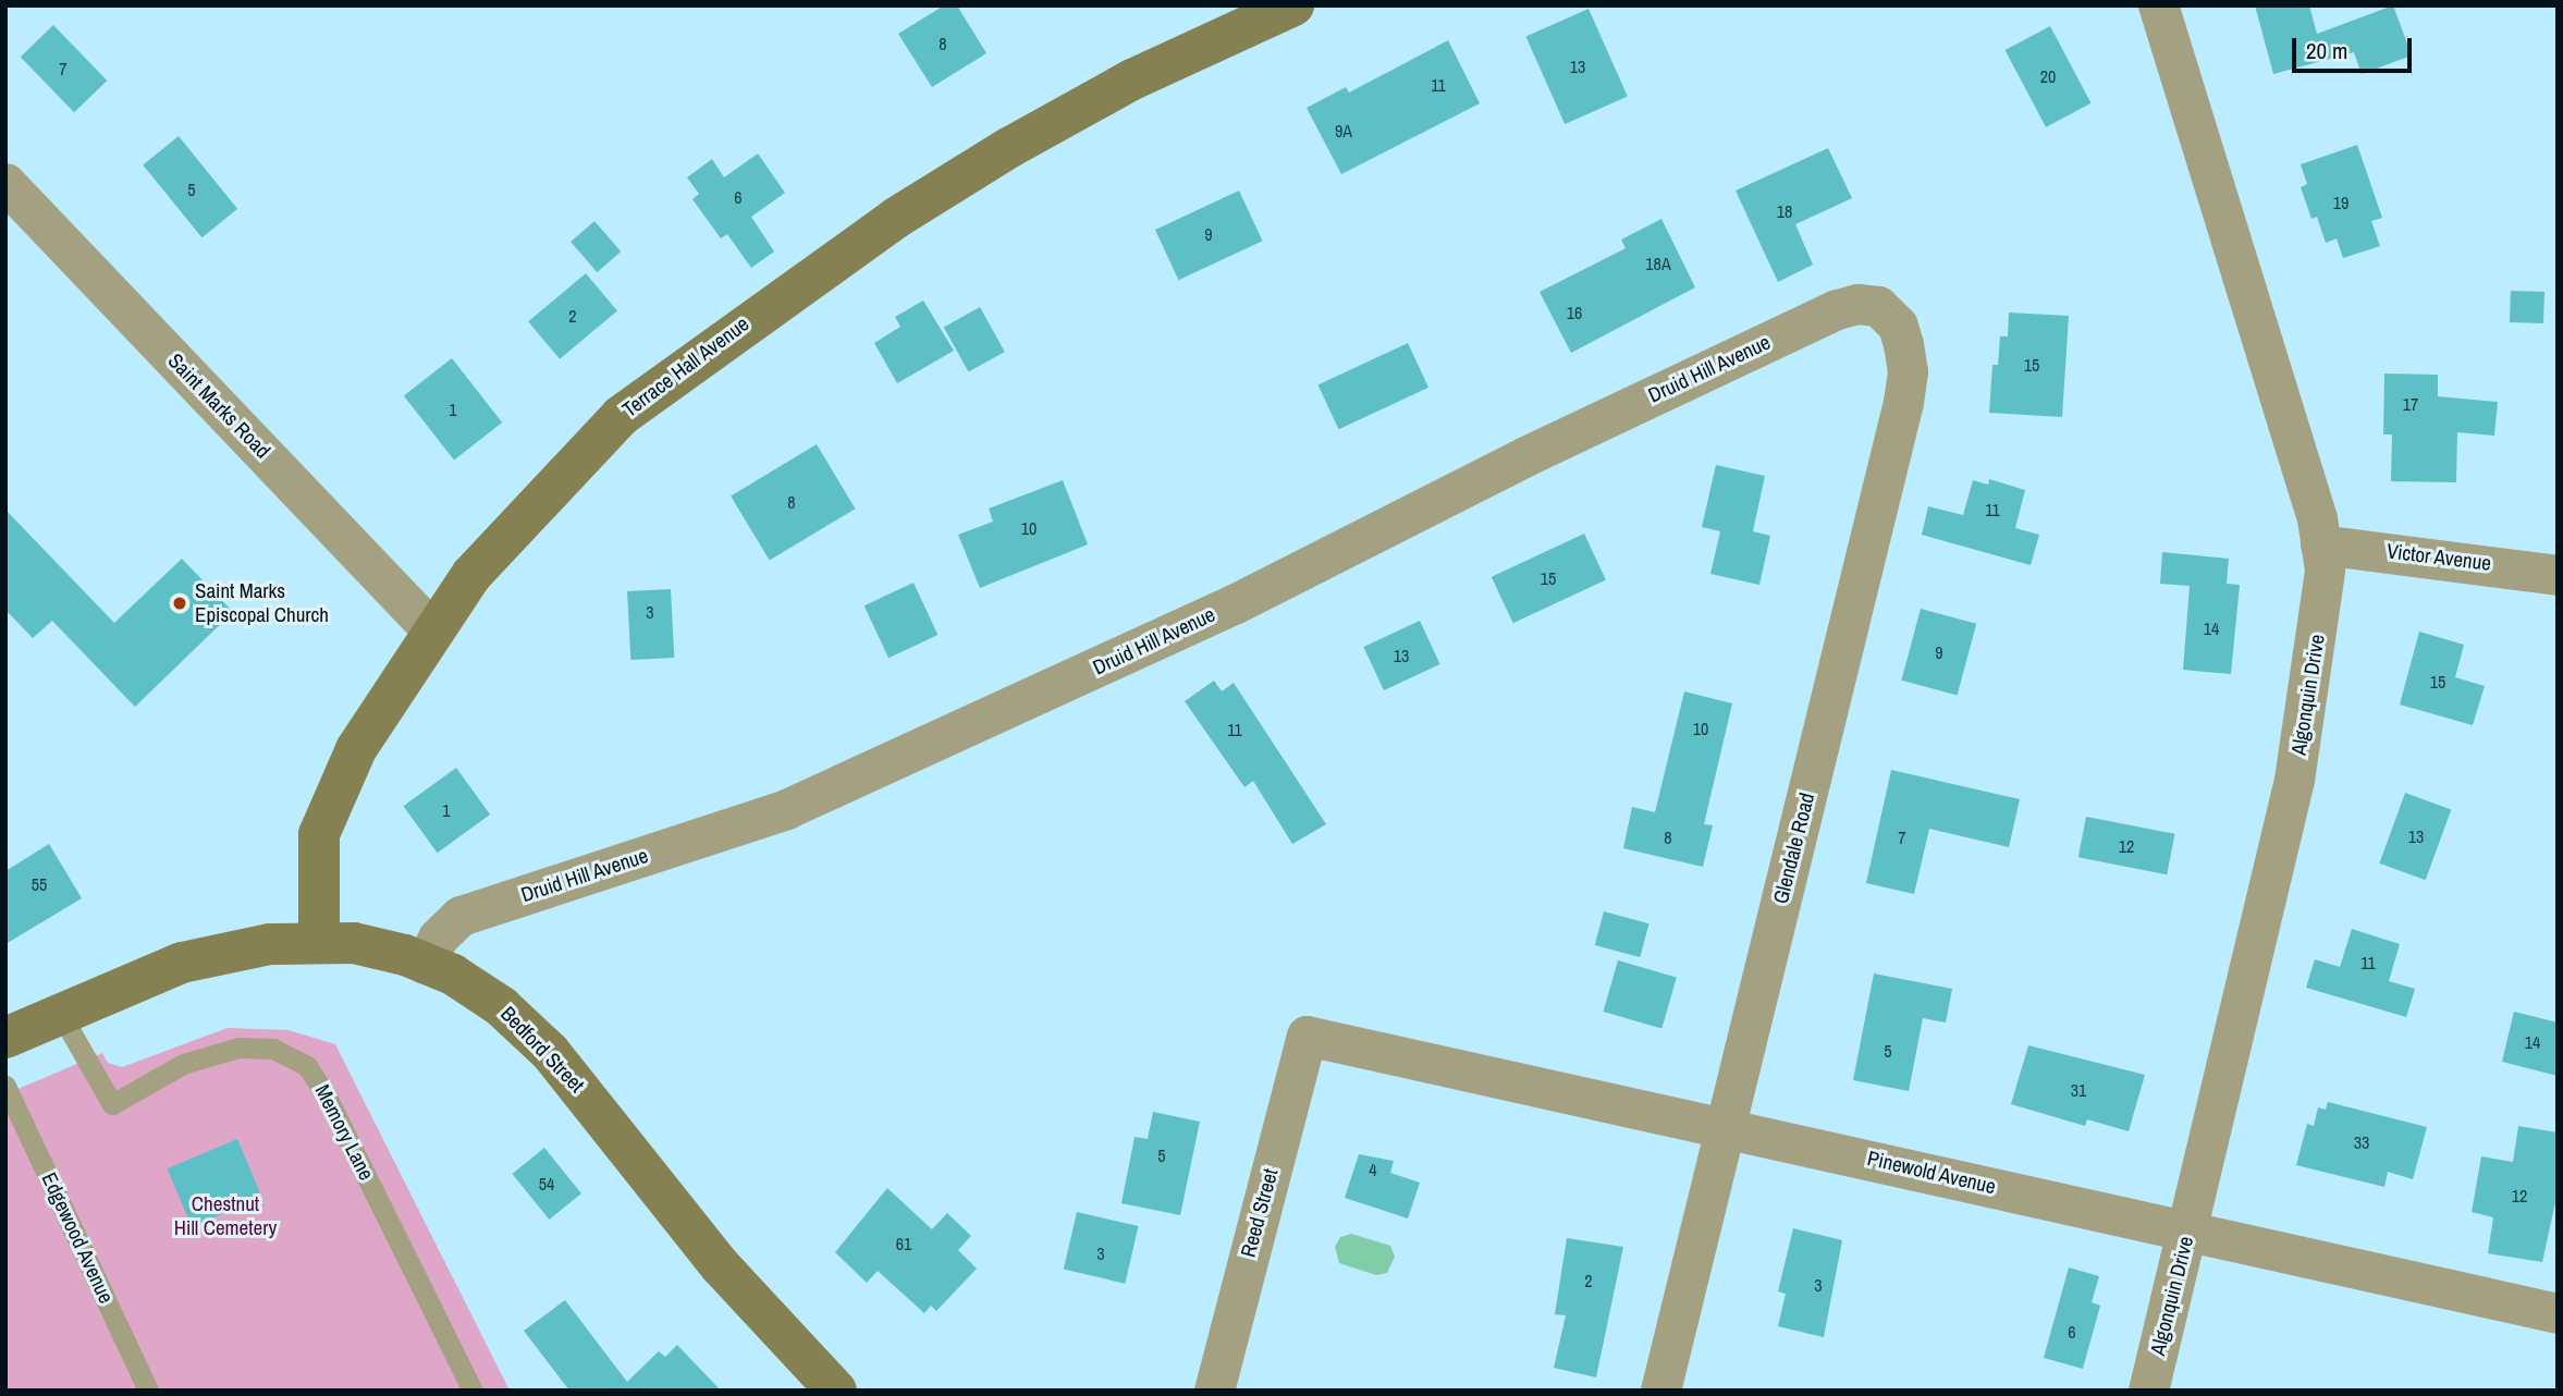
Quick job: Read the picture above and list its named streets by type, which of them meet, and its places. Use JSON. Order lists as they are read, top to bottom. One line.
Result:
{"streets":{"main road":["Terrace Hall Avenue","Bedford Street"],"street":["Druid Hill Avenue","Saint Marks Road","Victor Avenue","Algonquin Drive","Glendale Road","Pinewold Avenue","Reed Street"],"lane":["Memory Lane","Edgewood Avenue"]},"crossings":[["Terrace Hall Avenue","Saint Marks Road"],["Terrace Hall Avenue","Bedford Street"],["Druid Hill Avenue","Glendale Road"],["Druid Hill Avenue","Bedford Street"],["Victor Avenue","Algonquin Drive"],["Algonquin Drive","Pinewold Avenue"],["Glendale Road","Pinewold Avenue"],["Bedford Street","Memory Lane"],["Pinewold Avenue","Reed Street"]],"parks":["Chestnut Hill Cemetery"],"places":["Saint Marks Episcopal Church"],"house_numbers":["8","13","7","20","11","9A","5","6","19","18","9","18A","16","2","15","17","1","8","11","10","15","3","14","9","13","15","10","11","1","13","8","7","12","55","11","14","5","31","33","5","4","54","12","61","3","2","3","6"],"scale_bar":"20 m"}
